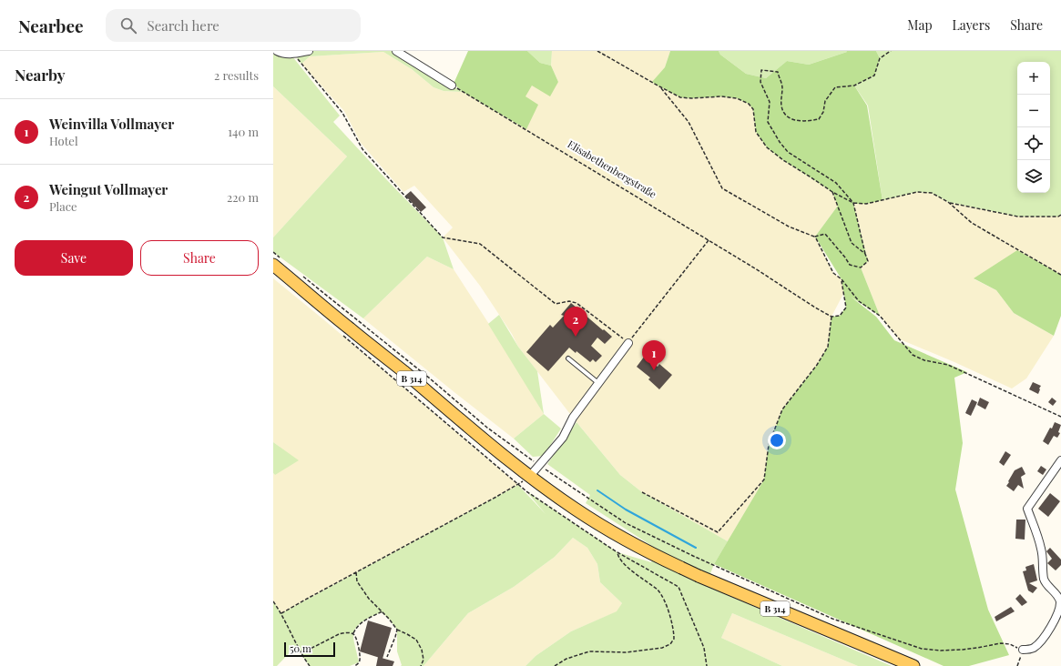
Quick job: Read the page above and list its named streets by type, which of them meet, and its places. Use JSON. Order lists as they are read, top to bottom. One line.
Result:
{"streets":{"main road":["B 314"],"path":["Elisabethenbergstraße"]},"scale_bar":"50 m","page":{"header":"Nearbee","search":"Search here","nav":["Map","Layers","Share"],"heading":["Nearby","2 results"],"map_buttons":["+","−"],"list":[{"mark":"1","name":"Weinvilla Vollmayer","note":"Hotel","value":"140 m"},{"mark":"2","name":"Weingut Vollmayer","note":"Place","value":"220 m"}],"buttons":["Save","Share"],"pins":["2","1"],"scale":"50 m"}}
